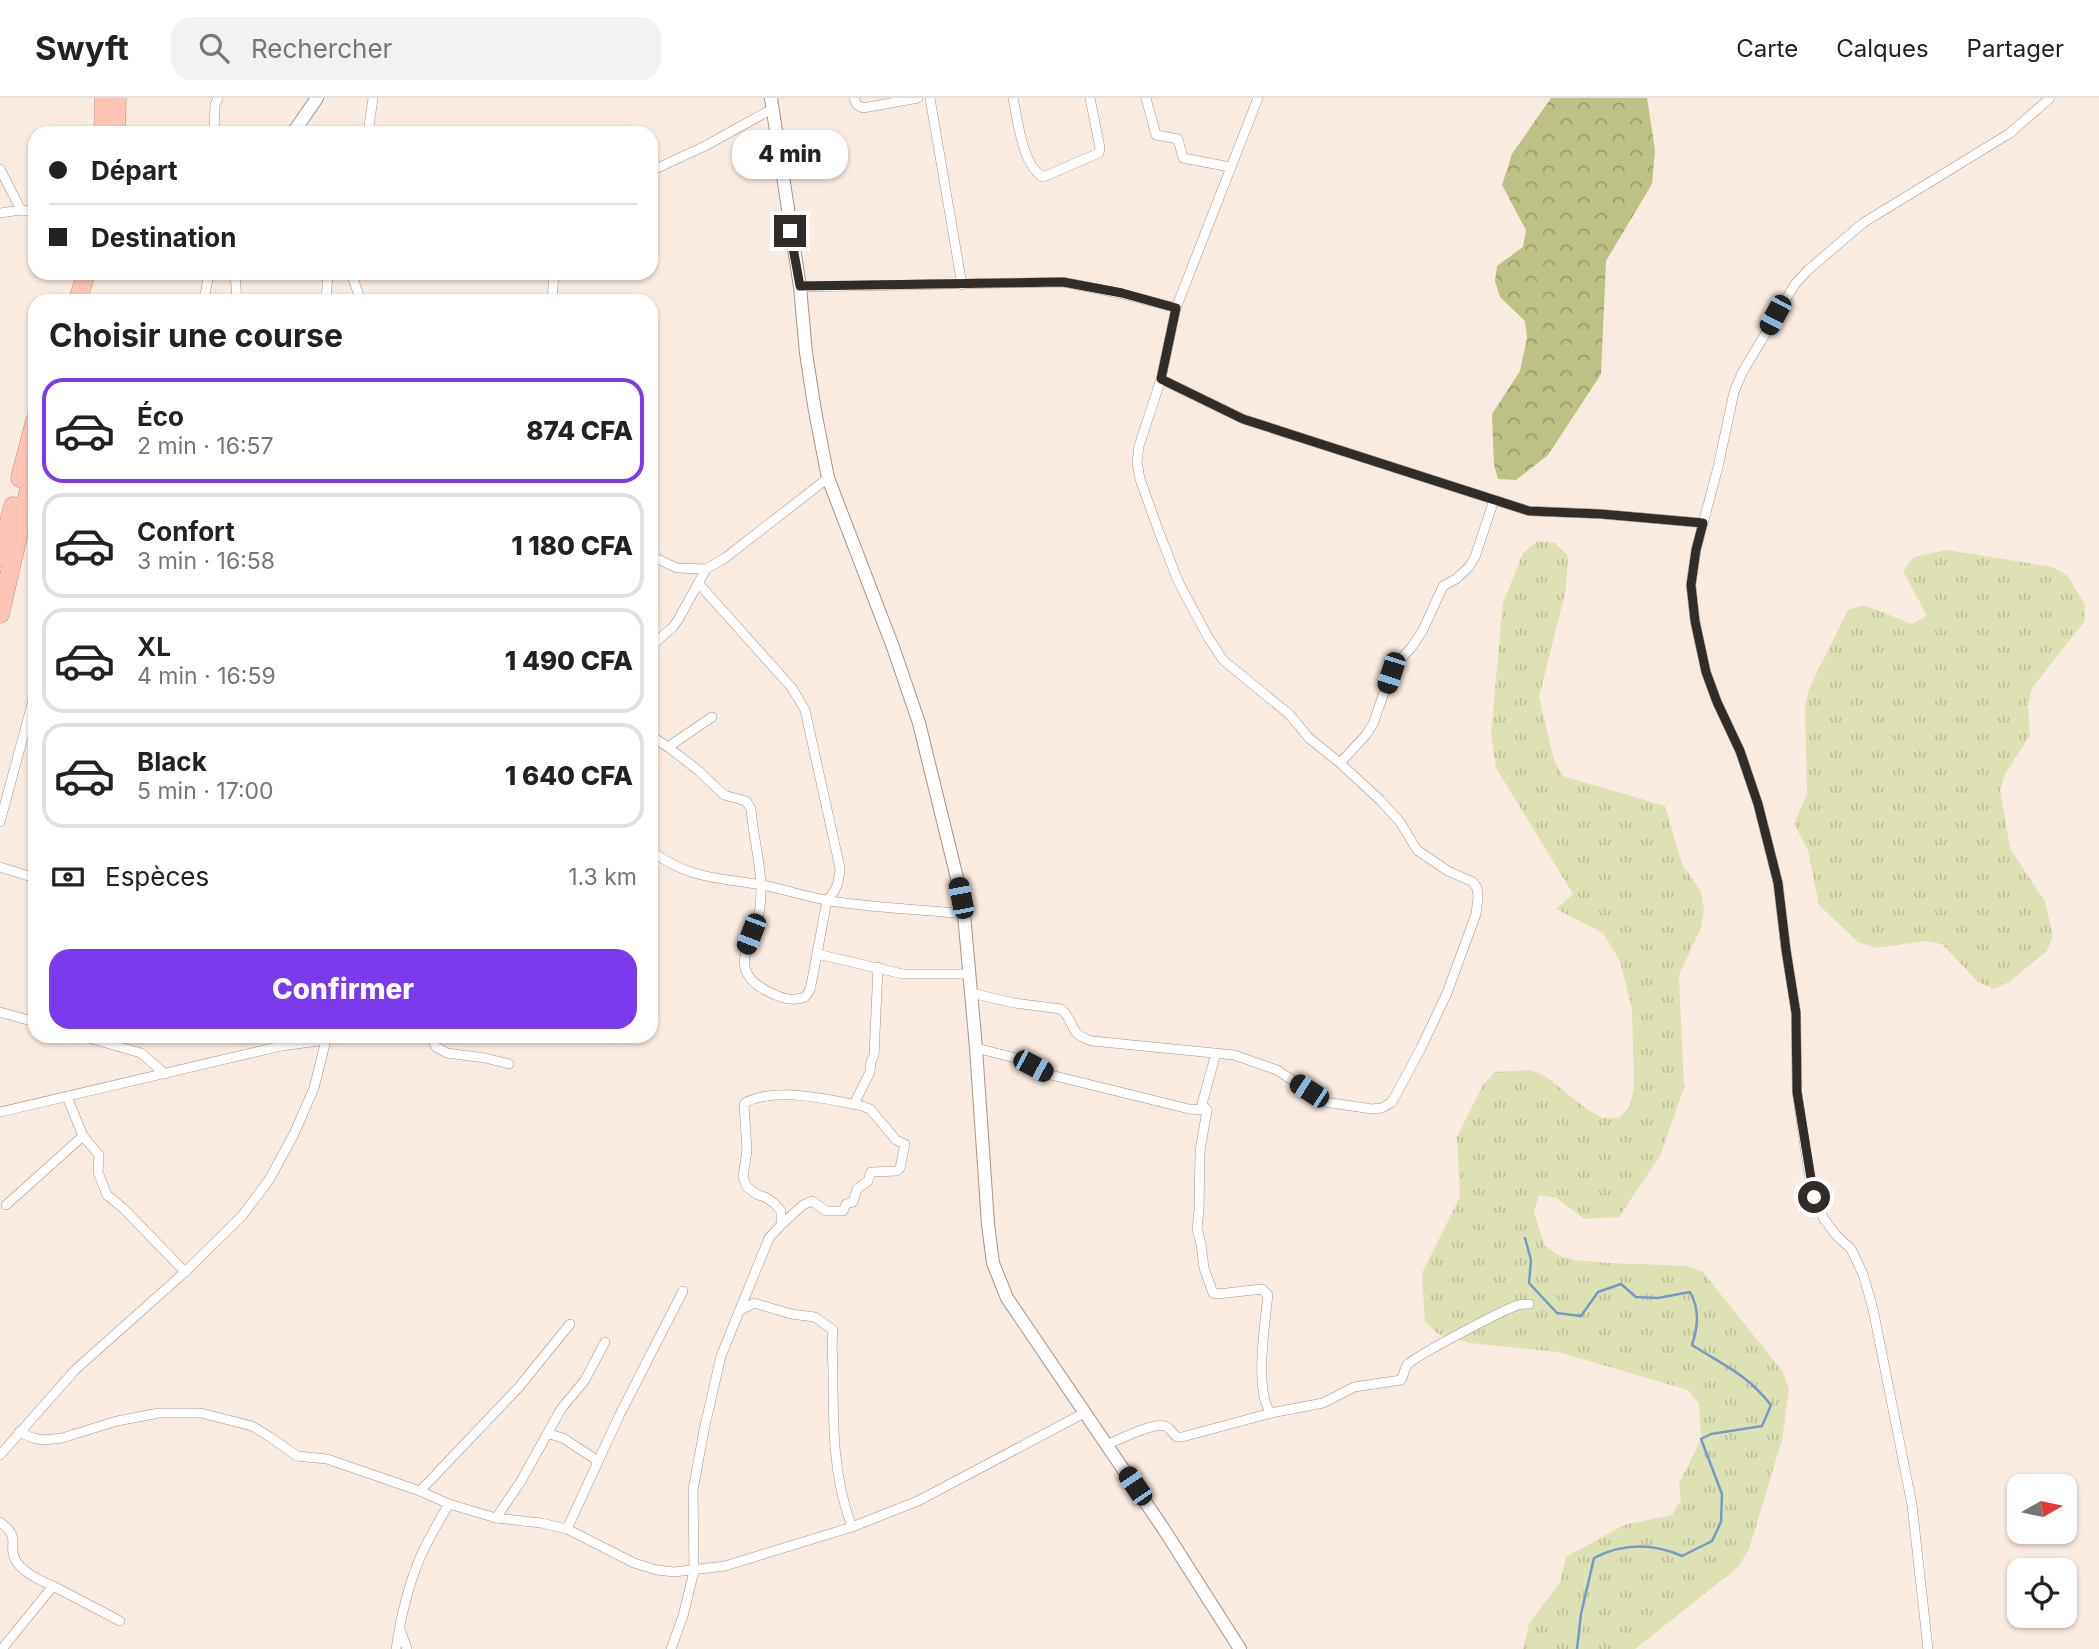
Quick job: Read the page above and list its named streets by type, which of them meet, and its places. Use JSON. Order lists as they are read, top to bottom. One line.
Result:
{"north":"right","page":{"header":"Swyft","search":"Rechercher","nav":["Carte","Calques","Partager"],"banner":["Départ","Destination"],"bubble":"4 min","heading":"Choisir une course","list":[{"name":"Éco","note":"2 min · 16:57","value":"874 CFA"},{"name":"Confort","note":"3 min · 16:58","value":"1 180 CFA"},{"name":"XL","note":"4 min · 16:59","value":"1 490 CFA"},{"name":"Black","note":"5 min · 17:00","value":"1 640 CFA"}],"pay":["Espèces","1.3 km"],"buttons":"Confirmer"}}
